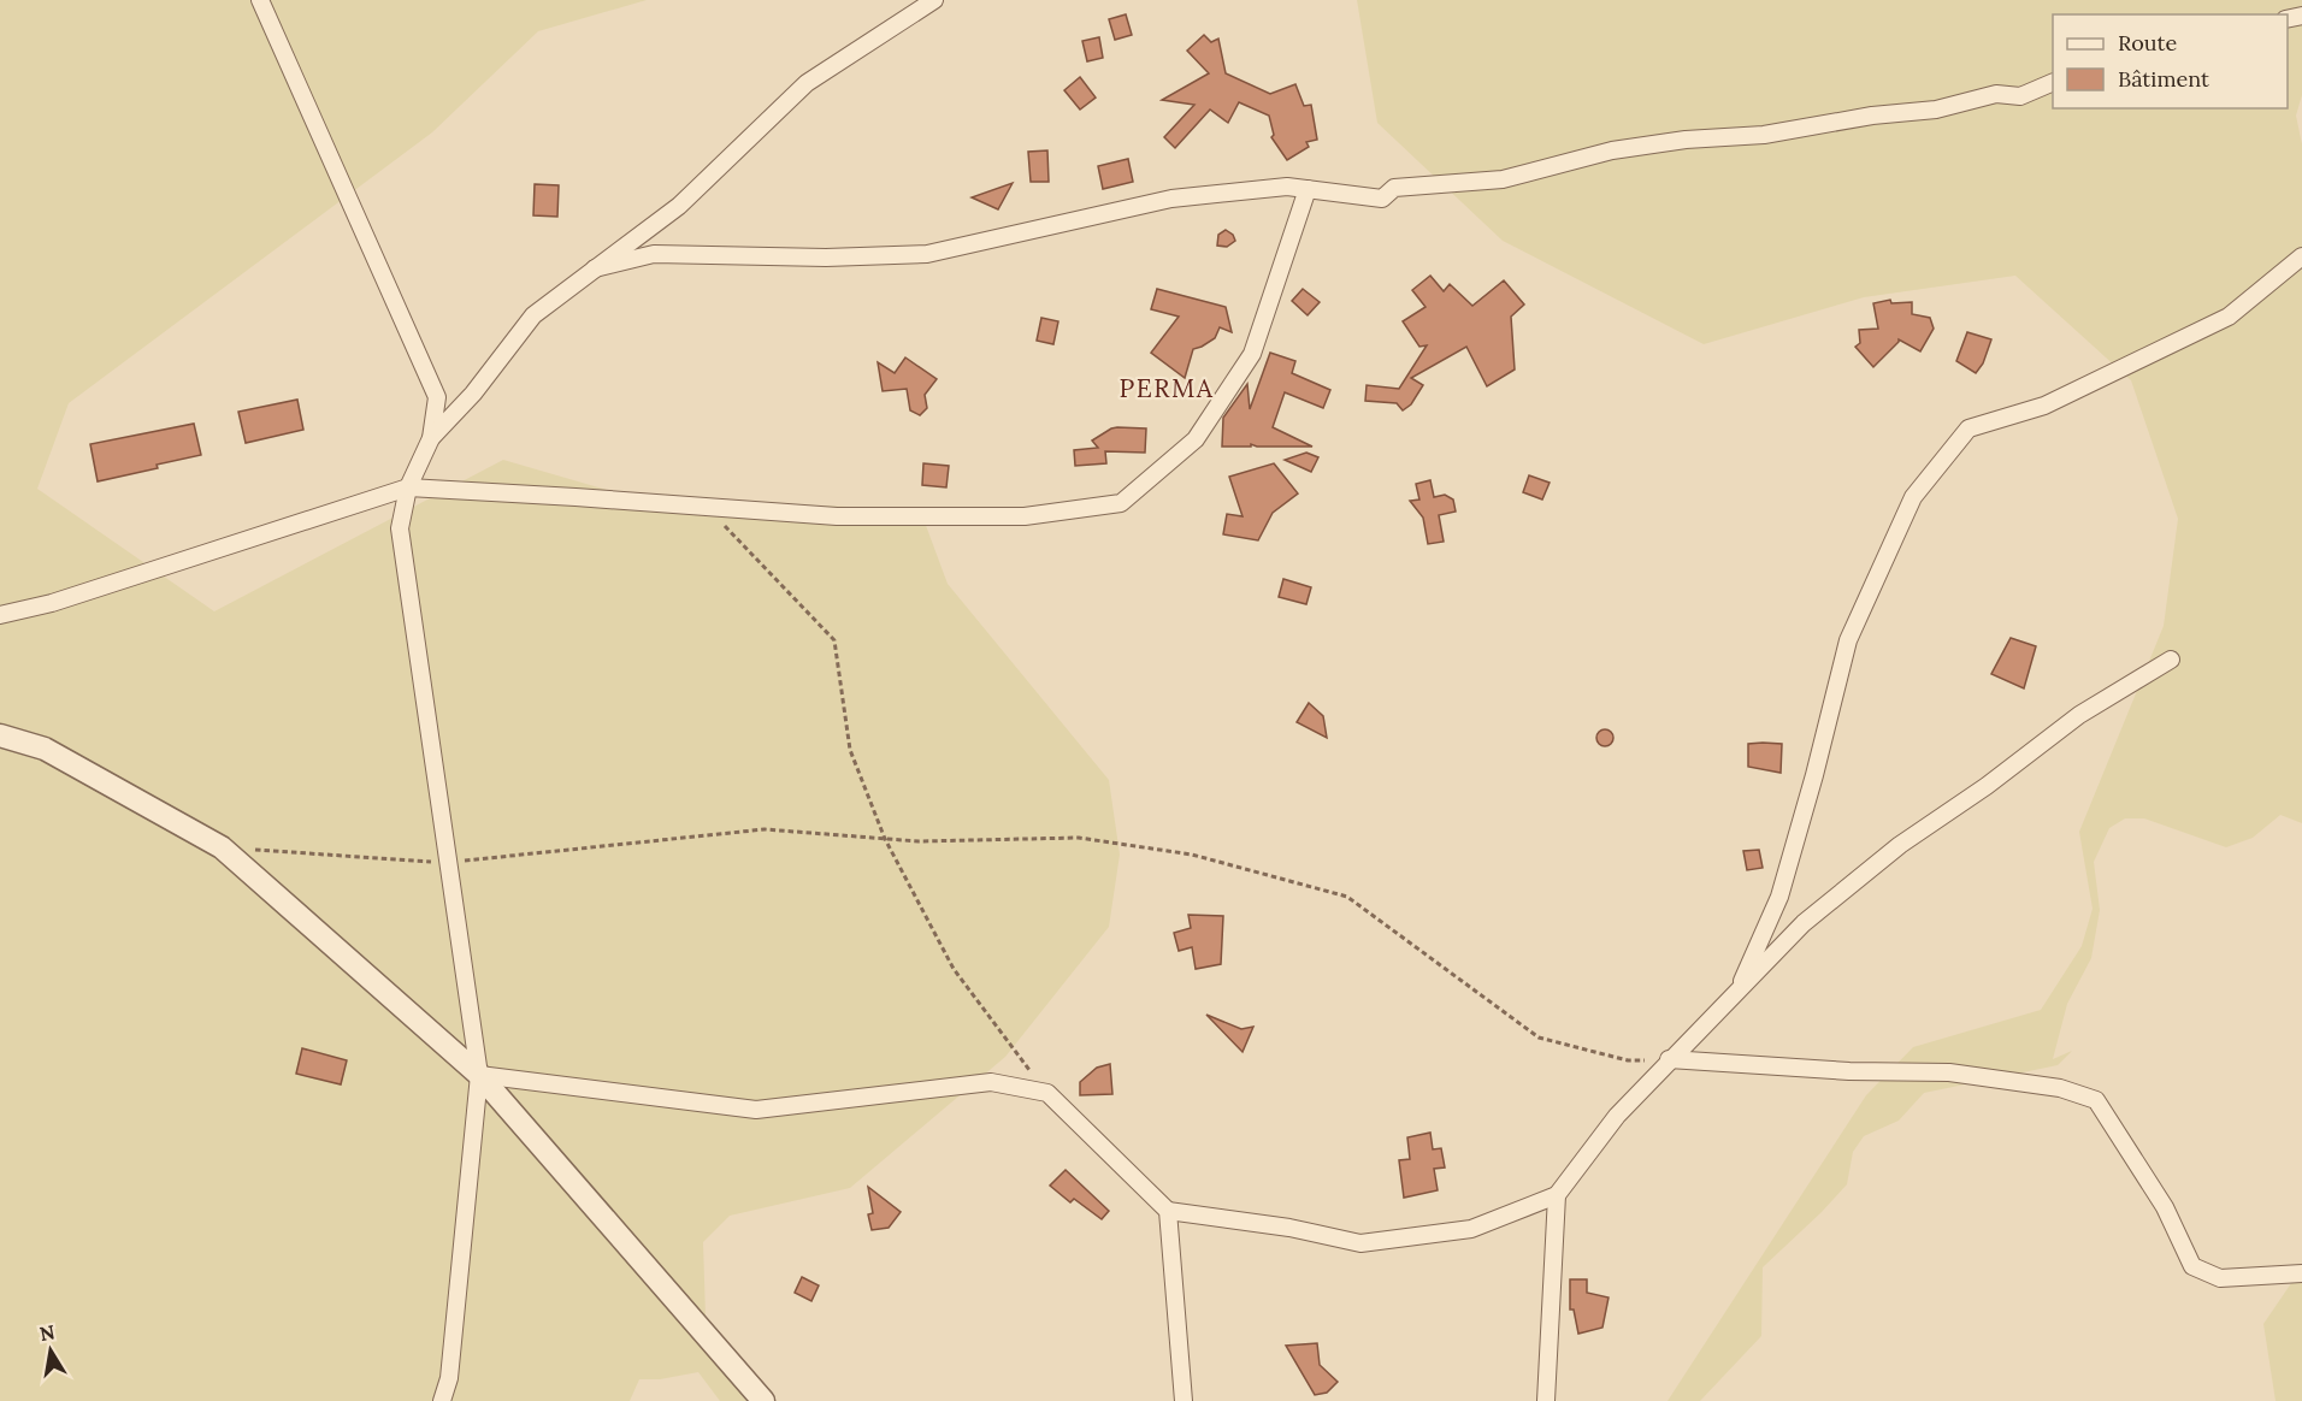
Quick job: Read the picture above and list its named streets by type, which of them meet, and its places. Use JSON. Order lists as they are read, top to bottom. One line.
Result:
{"districts":["PERMA"],"legend":["Route","Bâtiment"],"north":"top"}
